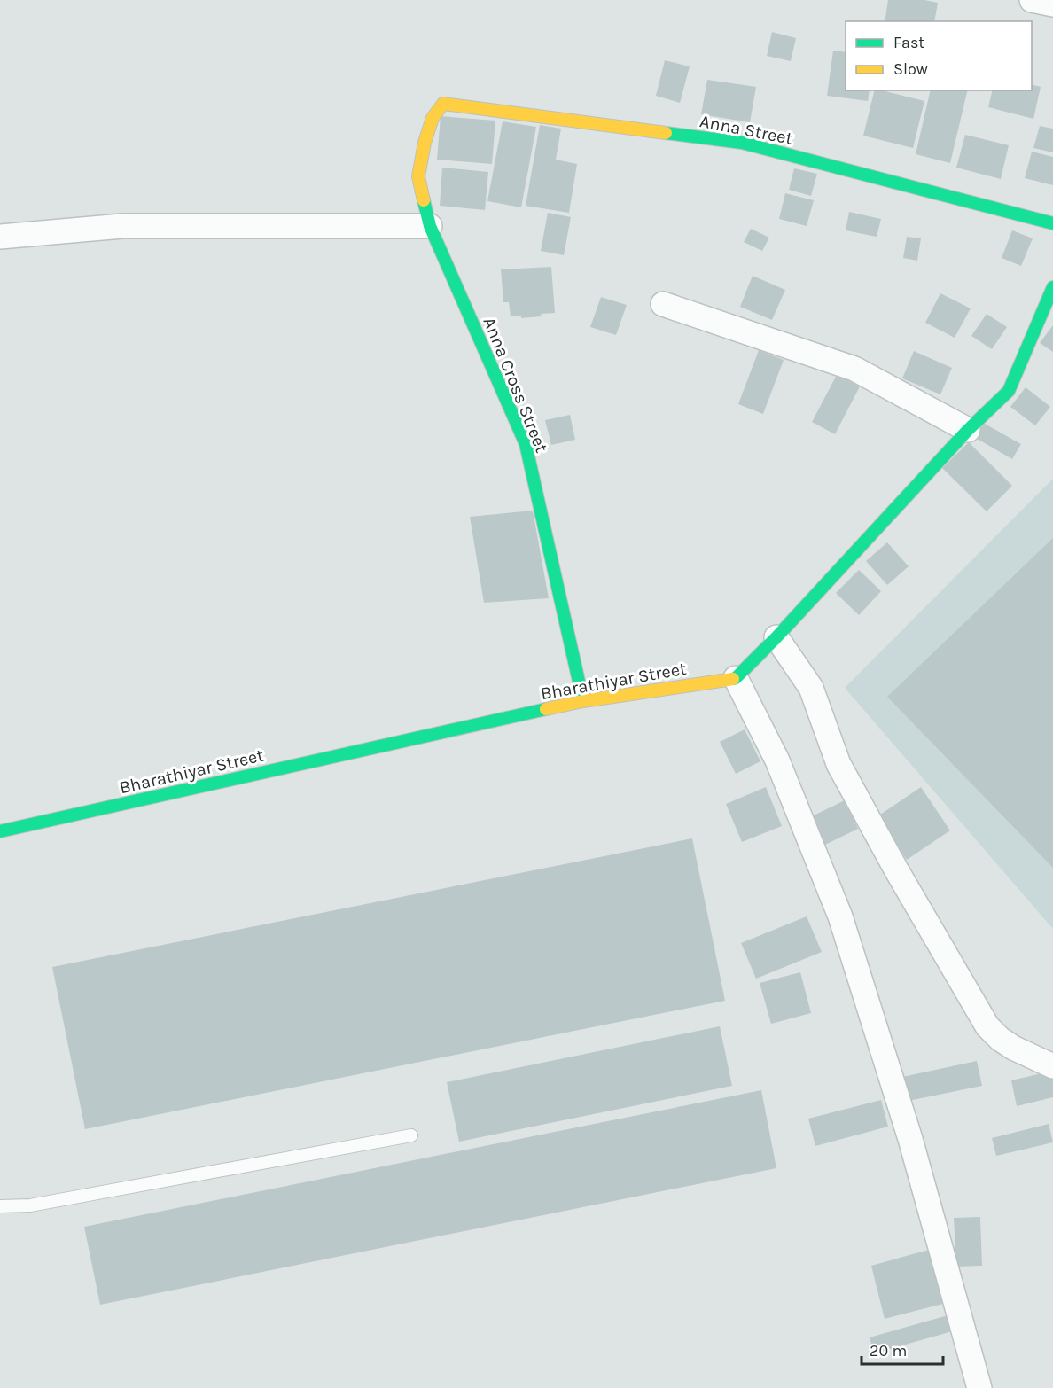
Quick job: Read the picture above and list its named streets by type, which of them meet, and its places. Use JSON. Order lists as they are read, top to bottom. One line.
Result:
{"streets":{"street":["Anna Street","Anna Cross Street","Bharathiyar Street"]},"crossings":[["Anna Street","Anna Cross Street"],["Anna Cross Street","Bharathiyar Street"]],"legend":["Fast","Slow"],"scale_bar":"20 m"}
